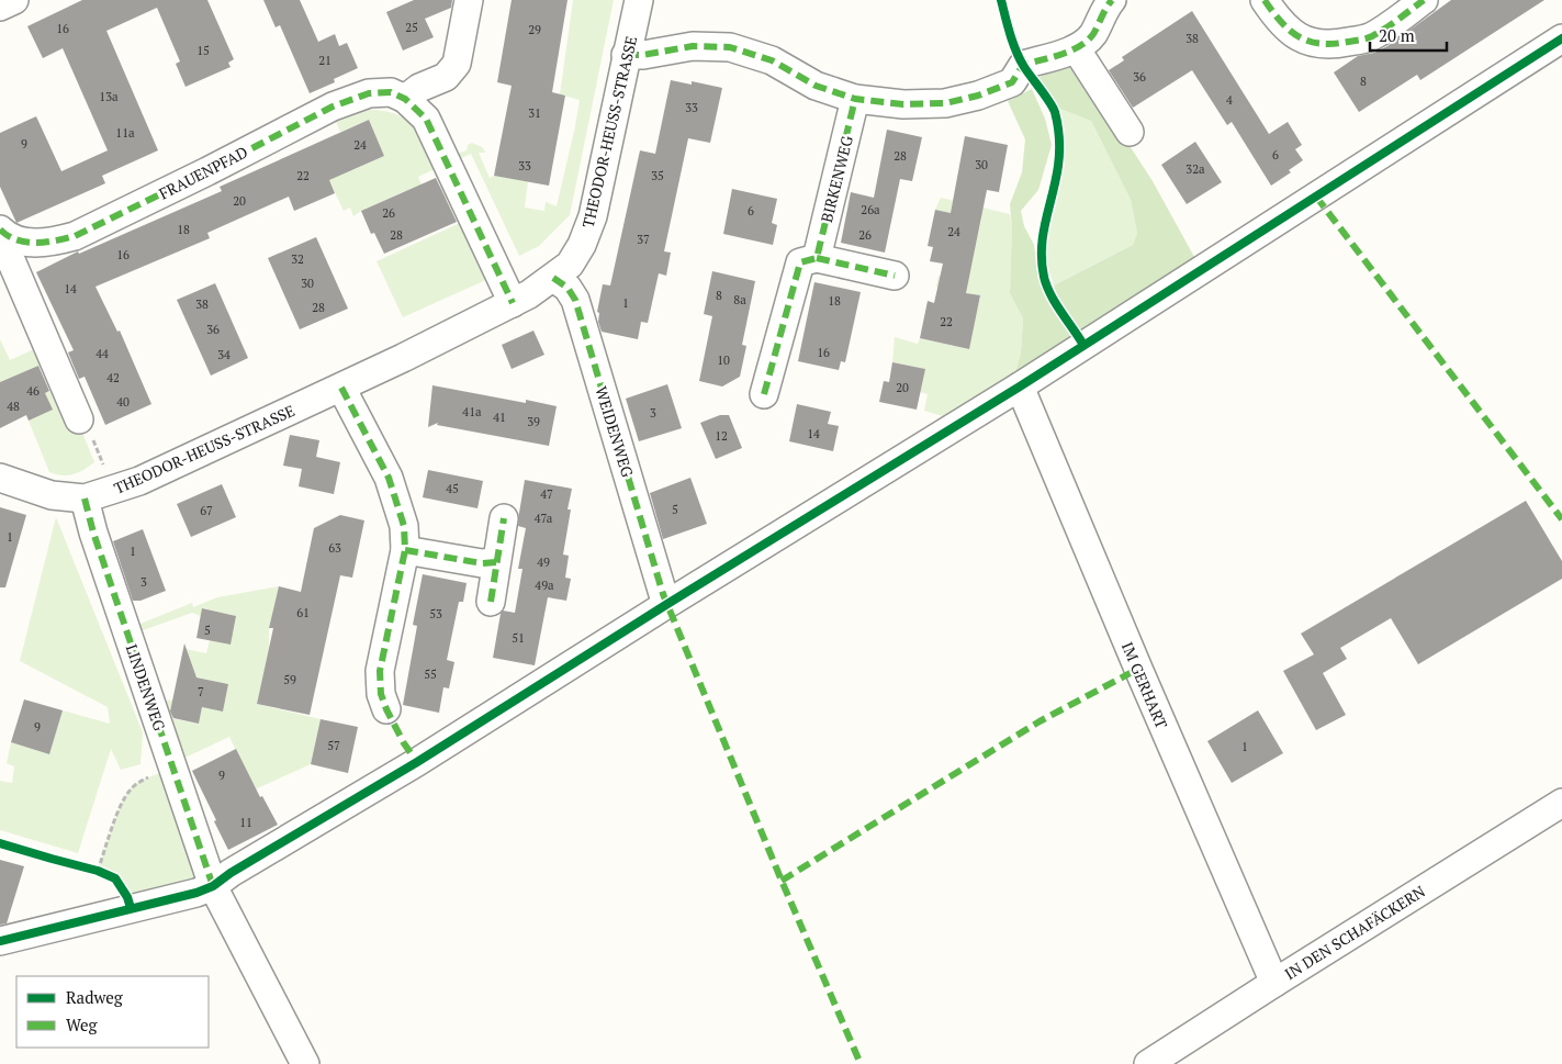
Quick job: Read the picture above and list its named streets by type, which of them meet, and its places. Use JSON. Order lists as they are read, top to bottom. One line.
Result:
{"streets":{"street":["THEODOR-HEUSS-STRASSE","FRAUENPFAD","BIRKENWEG","WEIDENWEG","IM GERHART","LINDENWEG","IN DEN SCHAFÄCKERN"]},"crossings":[["THEODOR-HEUSS-STRASSE","WEIDENWEG"],["THEODOR-HEUSS-STRASSE","LINDENWEG"],["IM GERHART","IN DEN SCHAFÄCKERN"]],"house_numbers":["25","16","29","38","15","21","36","8","13a","4","33","31","11a","9","24","6","28","30","33","32a","22","35","20","26a","6","26","18","24","28","26","37","16","32","30","14","8","8a","18","1","38","28","22","36","16","44","34","10","42","20","46","40","48","41a","3","41","39","14","12","45","47","5","67","47a","1","63","1","49","3","49a","61","53","5","51","55","59","7","9","57","1","9","11"],"legend":["Radweg","Weg"],"scale_bar":"20 m"}
